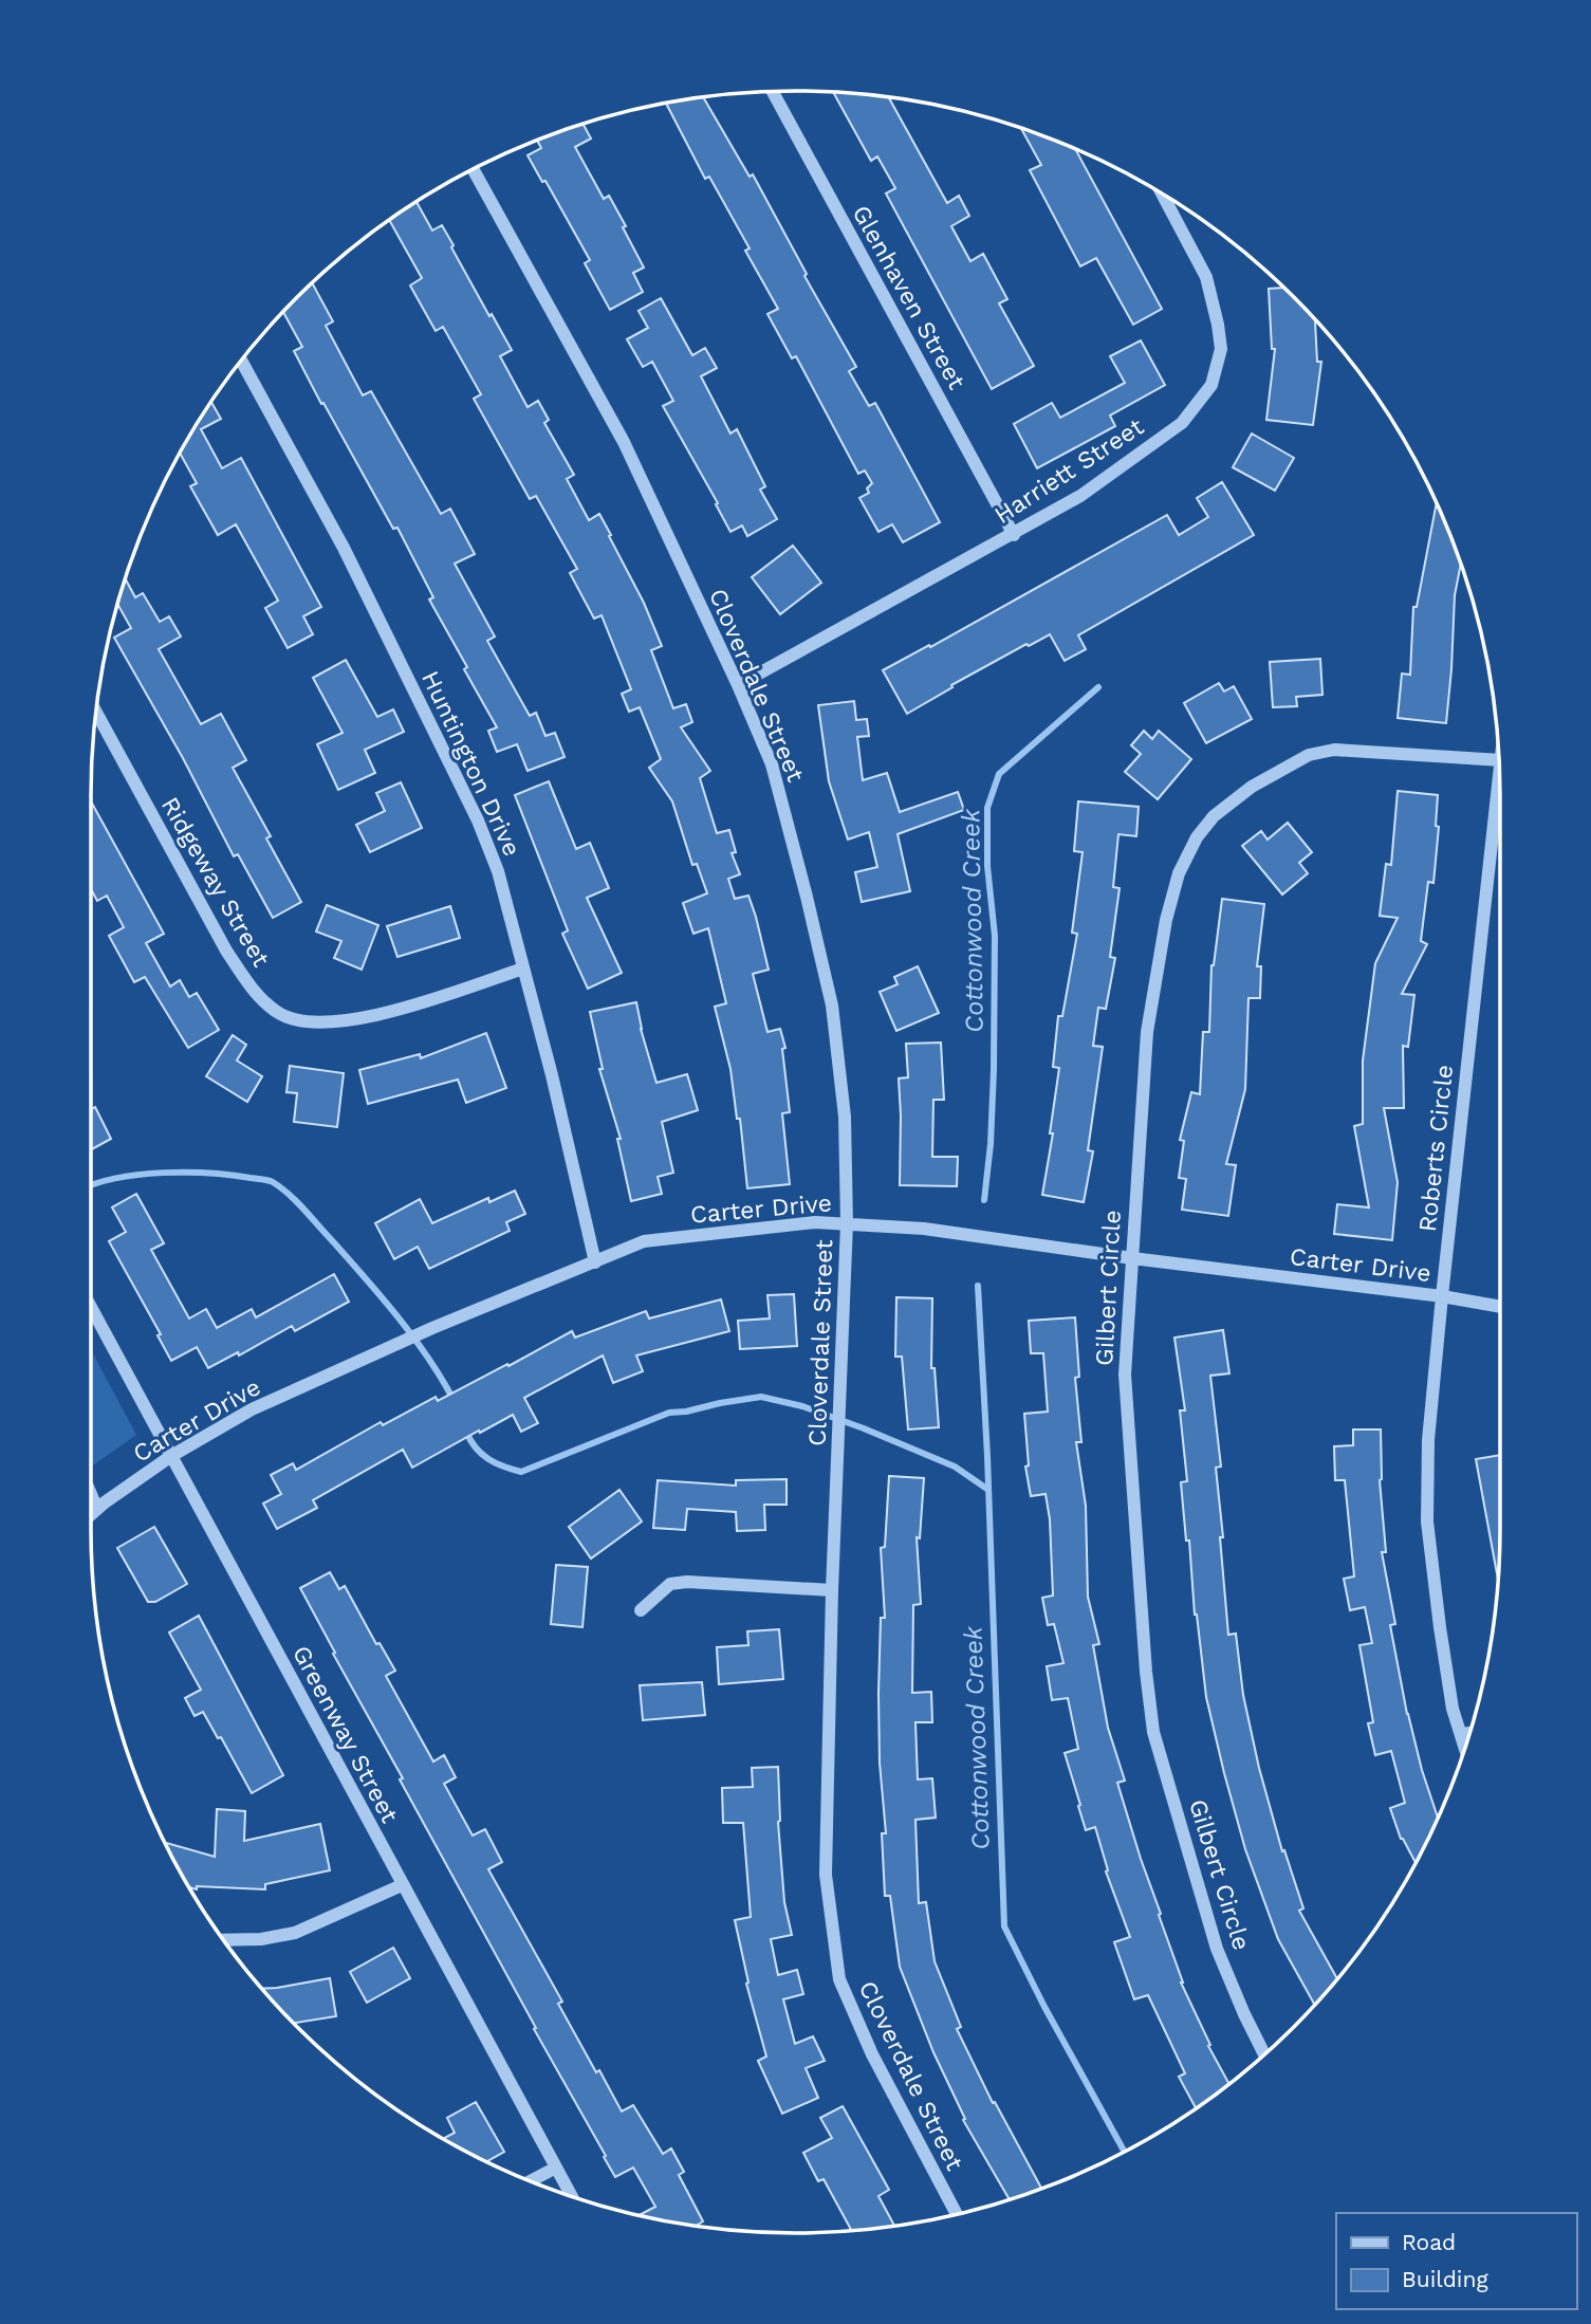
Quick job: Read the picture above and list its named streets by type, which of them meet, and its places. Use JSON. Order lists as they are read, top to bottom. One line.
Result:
{"streets":{"street":["Glenhaven Street","Harriett Street","Cloverdale Street","Huntington Drive","Ridgeway Street","Roberts Circle","Carter Drive","Gilbert Circle","Greenway Street"]},"crossings":[["Glenhaven Street","Harriett Street"],["Harriett Street","Cloverdale Street"],["Cloverdale Street","Carter Drive"],["Huntington Drive","Ridgeway Street"],["Huntington Drive","Carter Drive"],["Roberts Circle","Carter Drive"],["Carter Drive","Gilbert Circle"],["Carter Drive","Greenway Street"]],"water":["Cottonwood Creek"],"legend":["Road","Building"]}
